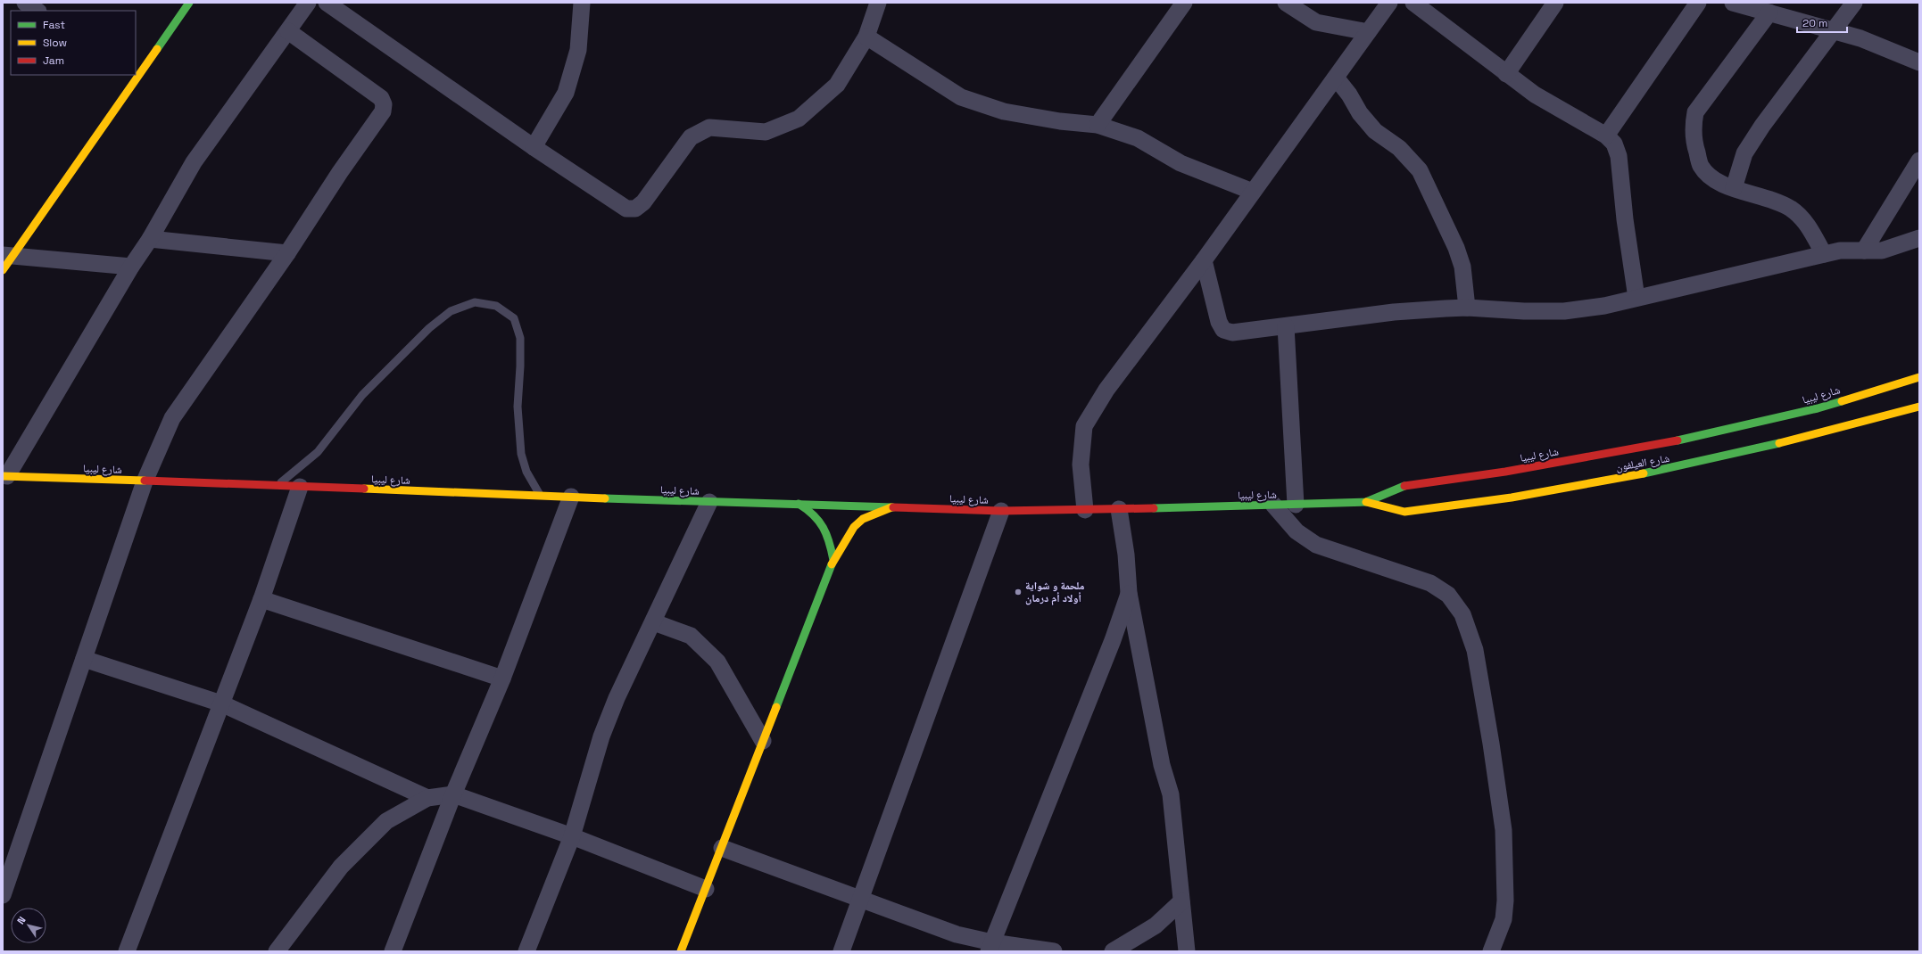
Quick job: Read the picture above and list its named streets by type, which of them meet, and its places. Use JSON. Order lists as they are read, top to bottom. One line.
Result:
{"streets":{"main road":["شارع ليبيا","شارع العيلفون"]},"crossings":[["شارع ليبيا","شارع العيلفون"]],"places":["ملحمة و شواية أولاد أم درمان"],"legend":["Fast","Slow","Jam"],"scale_bar":"20 m","north":"top left"}
